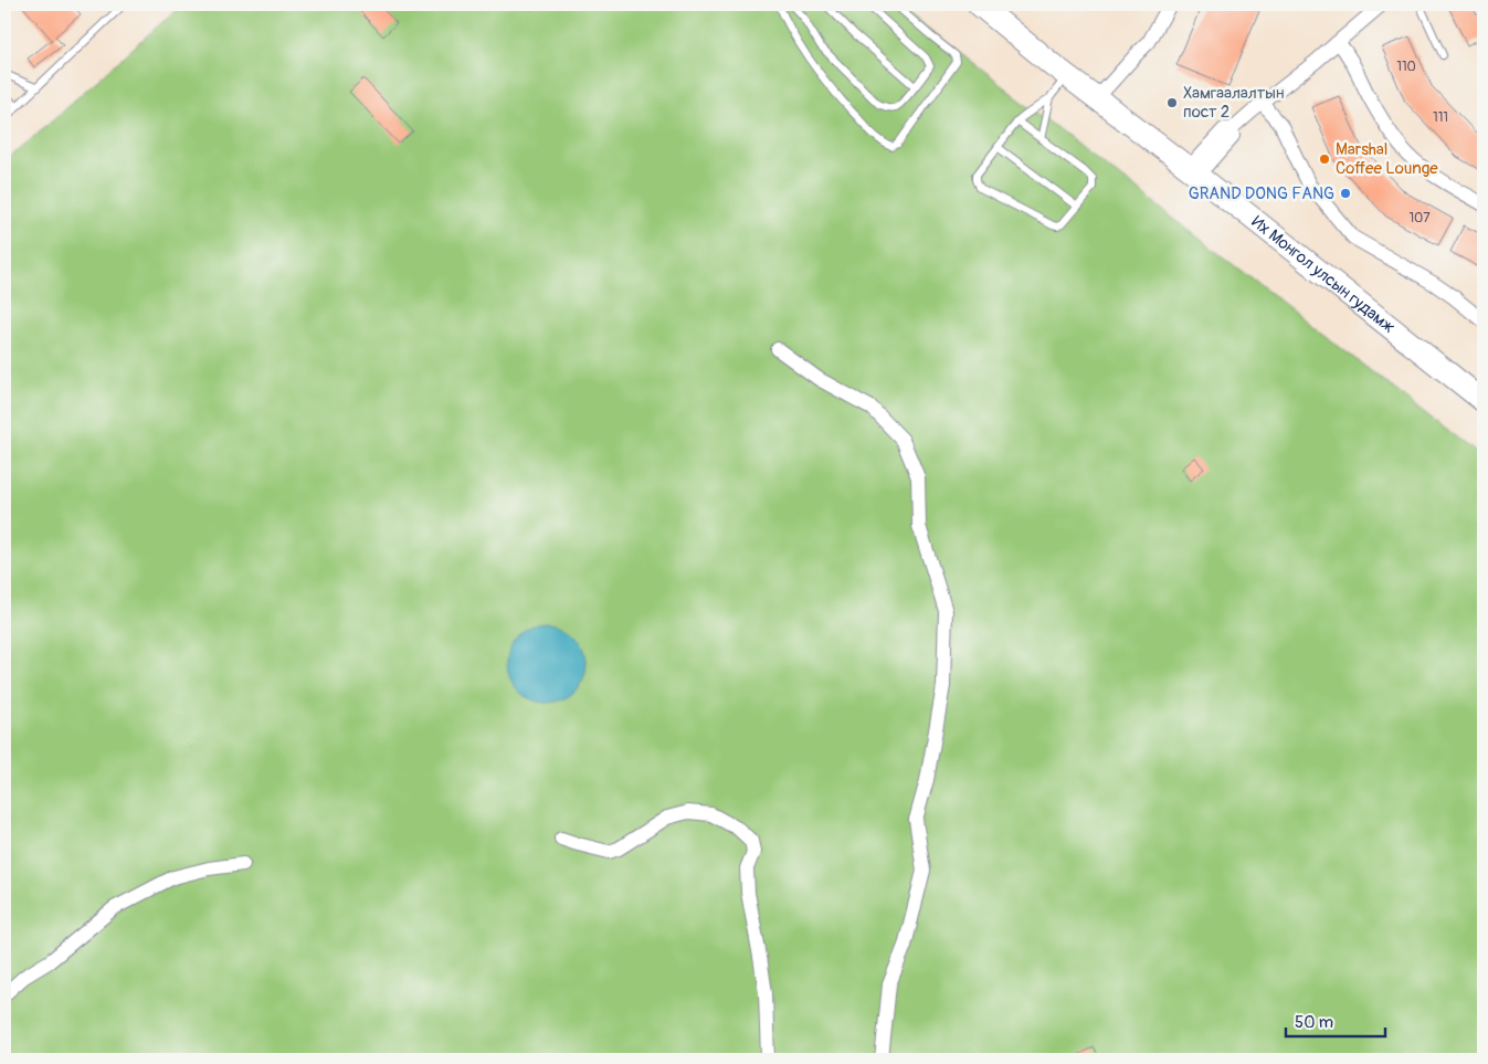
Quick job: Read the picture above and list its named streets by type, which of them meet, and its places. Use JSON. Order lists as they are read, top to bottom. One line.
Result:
{"streets":{"main road":["Их Монгол улсын гудамж"]},"places":["Хамгаалалтын пост 2","Marshal Coffee Lounge","GRAND DONG FANG"],"house_numbers":["110","111","107"],"scale_bar":"50 m"}
